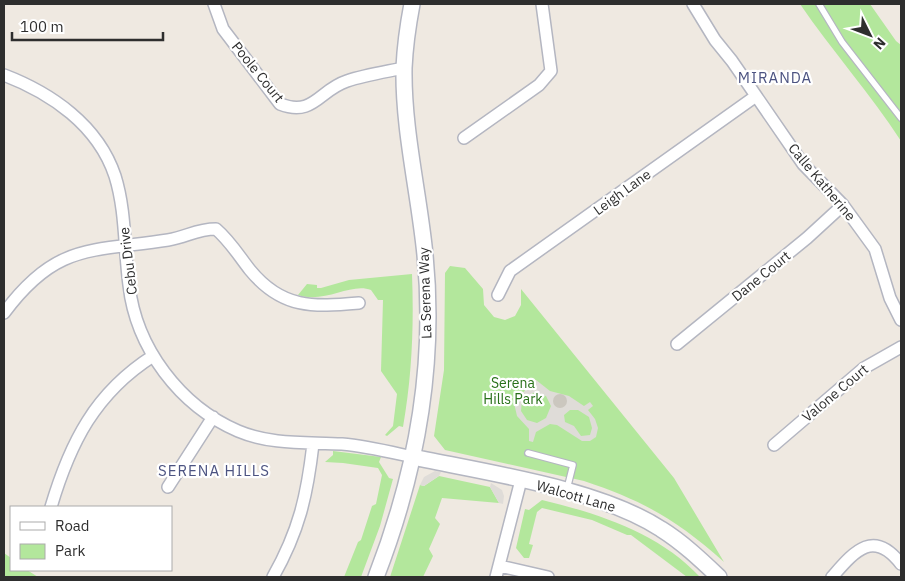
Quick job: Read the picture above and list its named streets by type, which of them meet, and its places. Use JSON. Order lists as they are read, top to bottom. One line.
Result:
{"streets":{"main road":["La Serena Way","Walcott Lane"],"street":["Poole Court","Calle Katherine","Leigh Lane","Cebu Drive","Dane Court","Valone Court"]},"crossings":[["Poole Court","La Serena Way"],["Calle Katherine","Leigh Lane"],["Calle Katherine","Dane Court"],["Cebu Drive","La Serena Way"],["Cebu Drive","Walcott Lane"],["La Serena Way","Walcott Lane"]],"districts":["MIRANDA","SERENA HILLS"],"parks":["Serena Hills Park"],"legend":["Road","Park"],"scale_bar":"100 m","north":"bottom right"}
